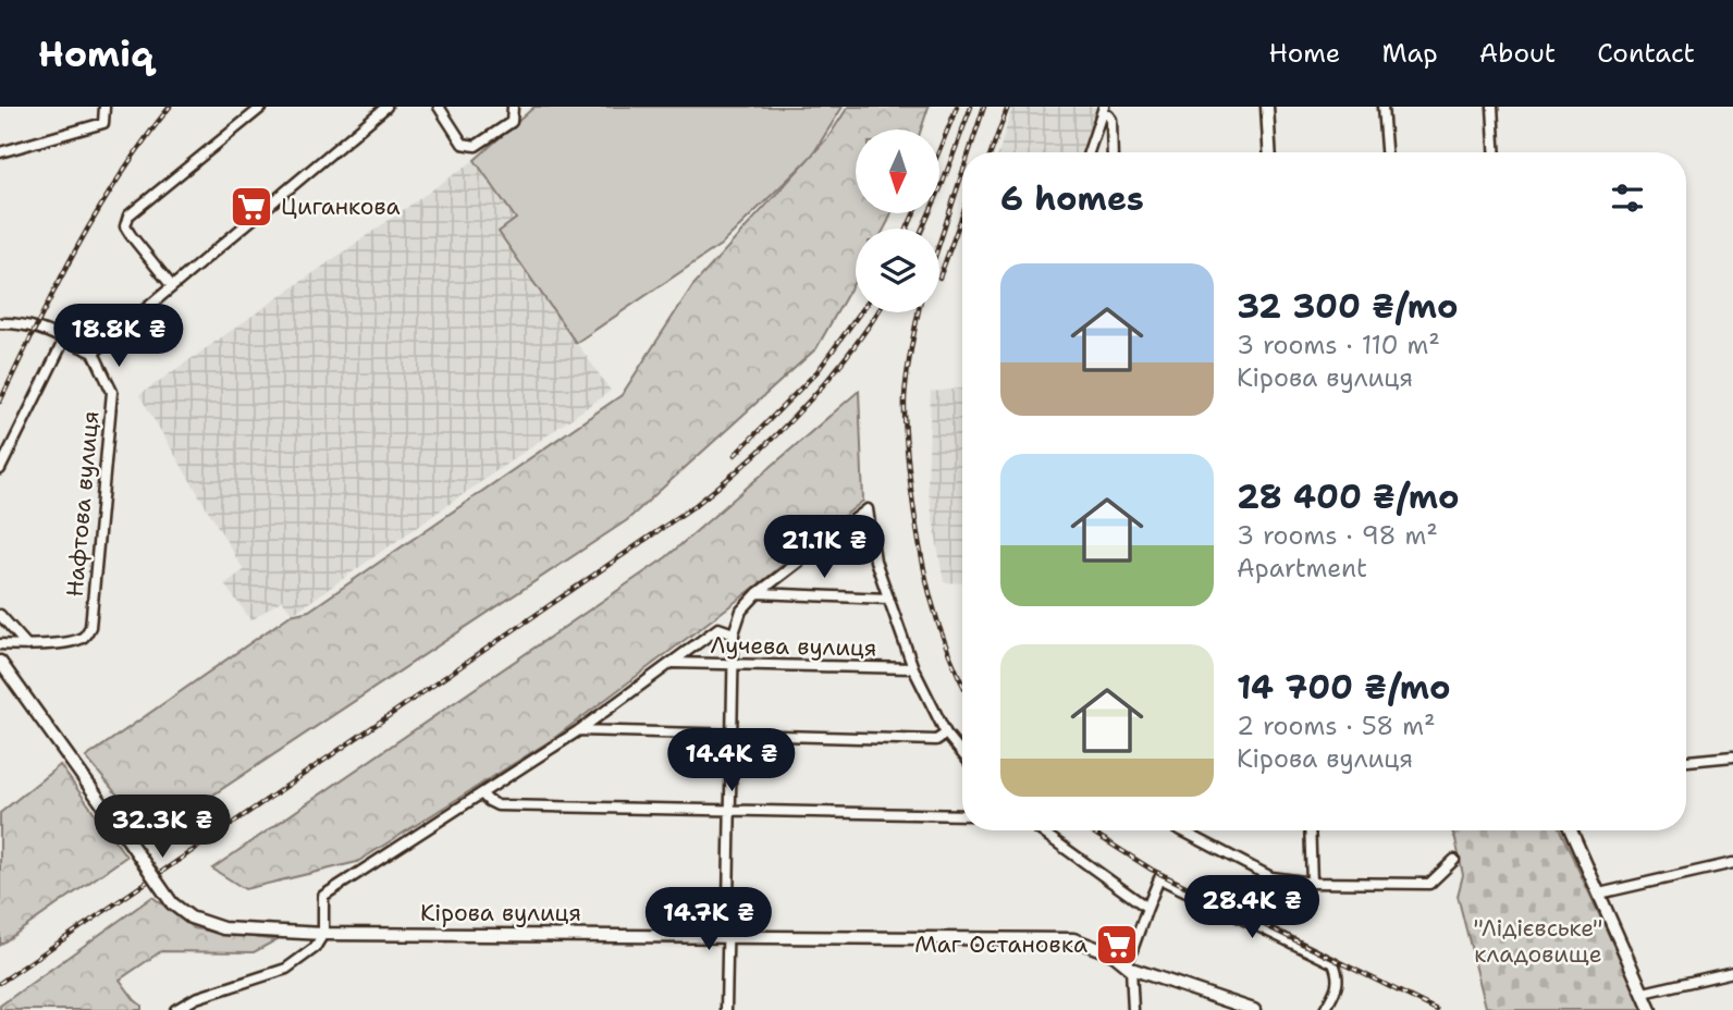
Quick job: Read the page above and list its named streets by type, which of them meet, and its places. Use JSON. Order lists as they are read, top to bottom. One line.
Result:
{"streets":{"main road":["Кірова вулиця"],"street":["Нафтова вулиця","Лучева вулиця"]},"parks":["\"Лідієвське\" кладовище"],"places":{"supermarket":["Циганкова","Маг Остановка"]},"north":"bottom","page":{"header":"Homiq","nav":["Home","Map","About","Contact"],"heading":"6 homes","list":[{"name":"32 300 ₴/mo","note":"3 rooms · 110 m² · Кірова вулиця"},{"name":"28 400 ₴/mo","note":"3 rooms · 98 m² · Apartment"},{"name":"14 700 ₴/mo","note":"2 rooms · 58 m² · Кірова вулиця"}],"price":["18.8K ₴","21.1K ₴","14.4K ₴","32.3K ₴","28.4K ₴","14.7K ₴"]}}
